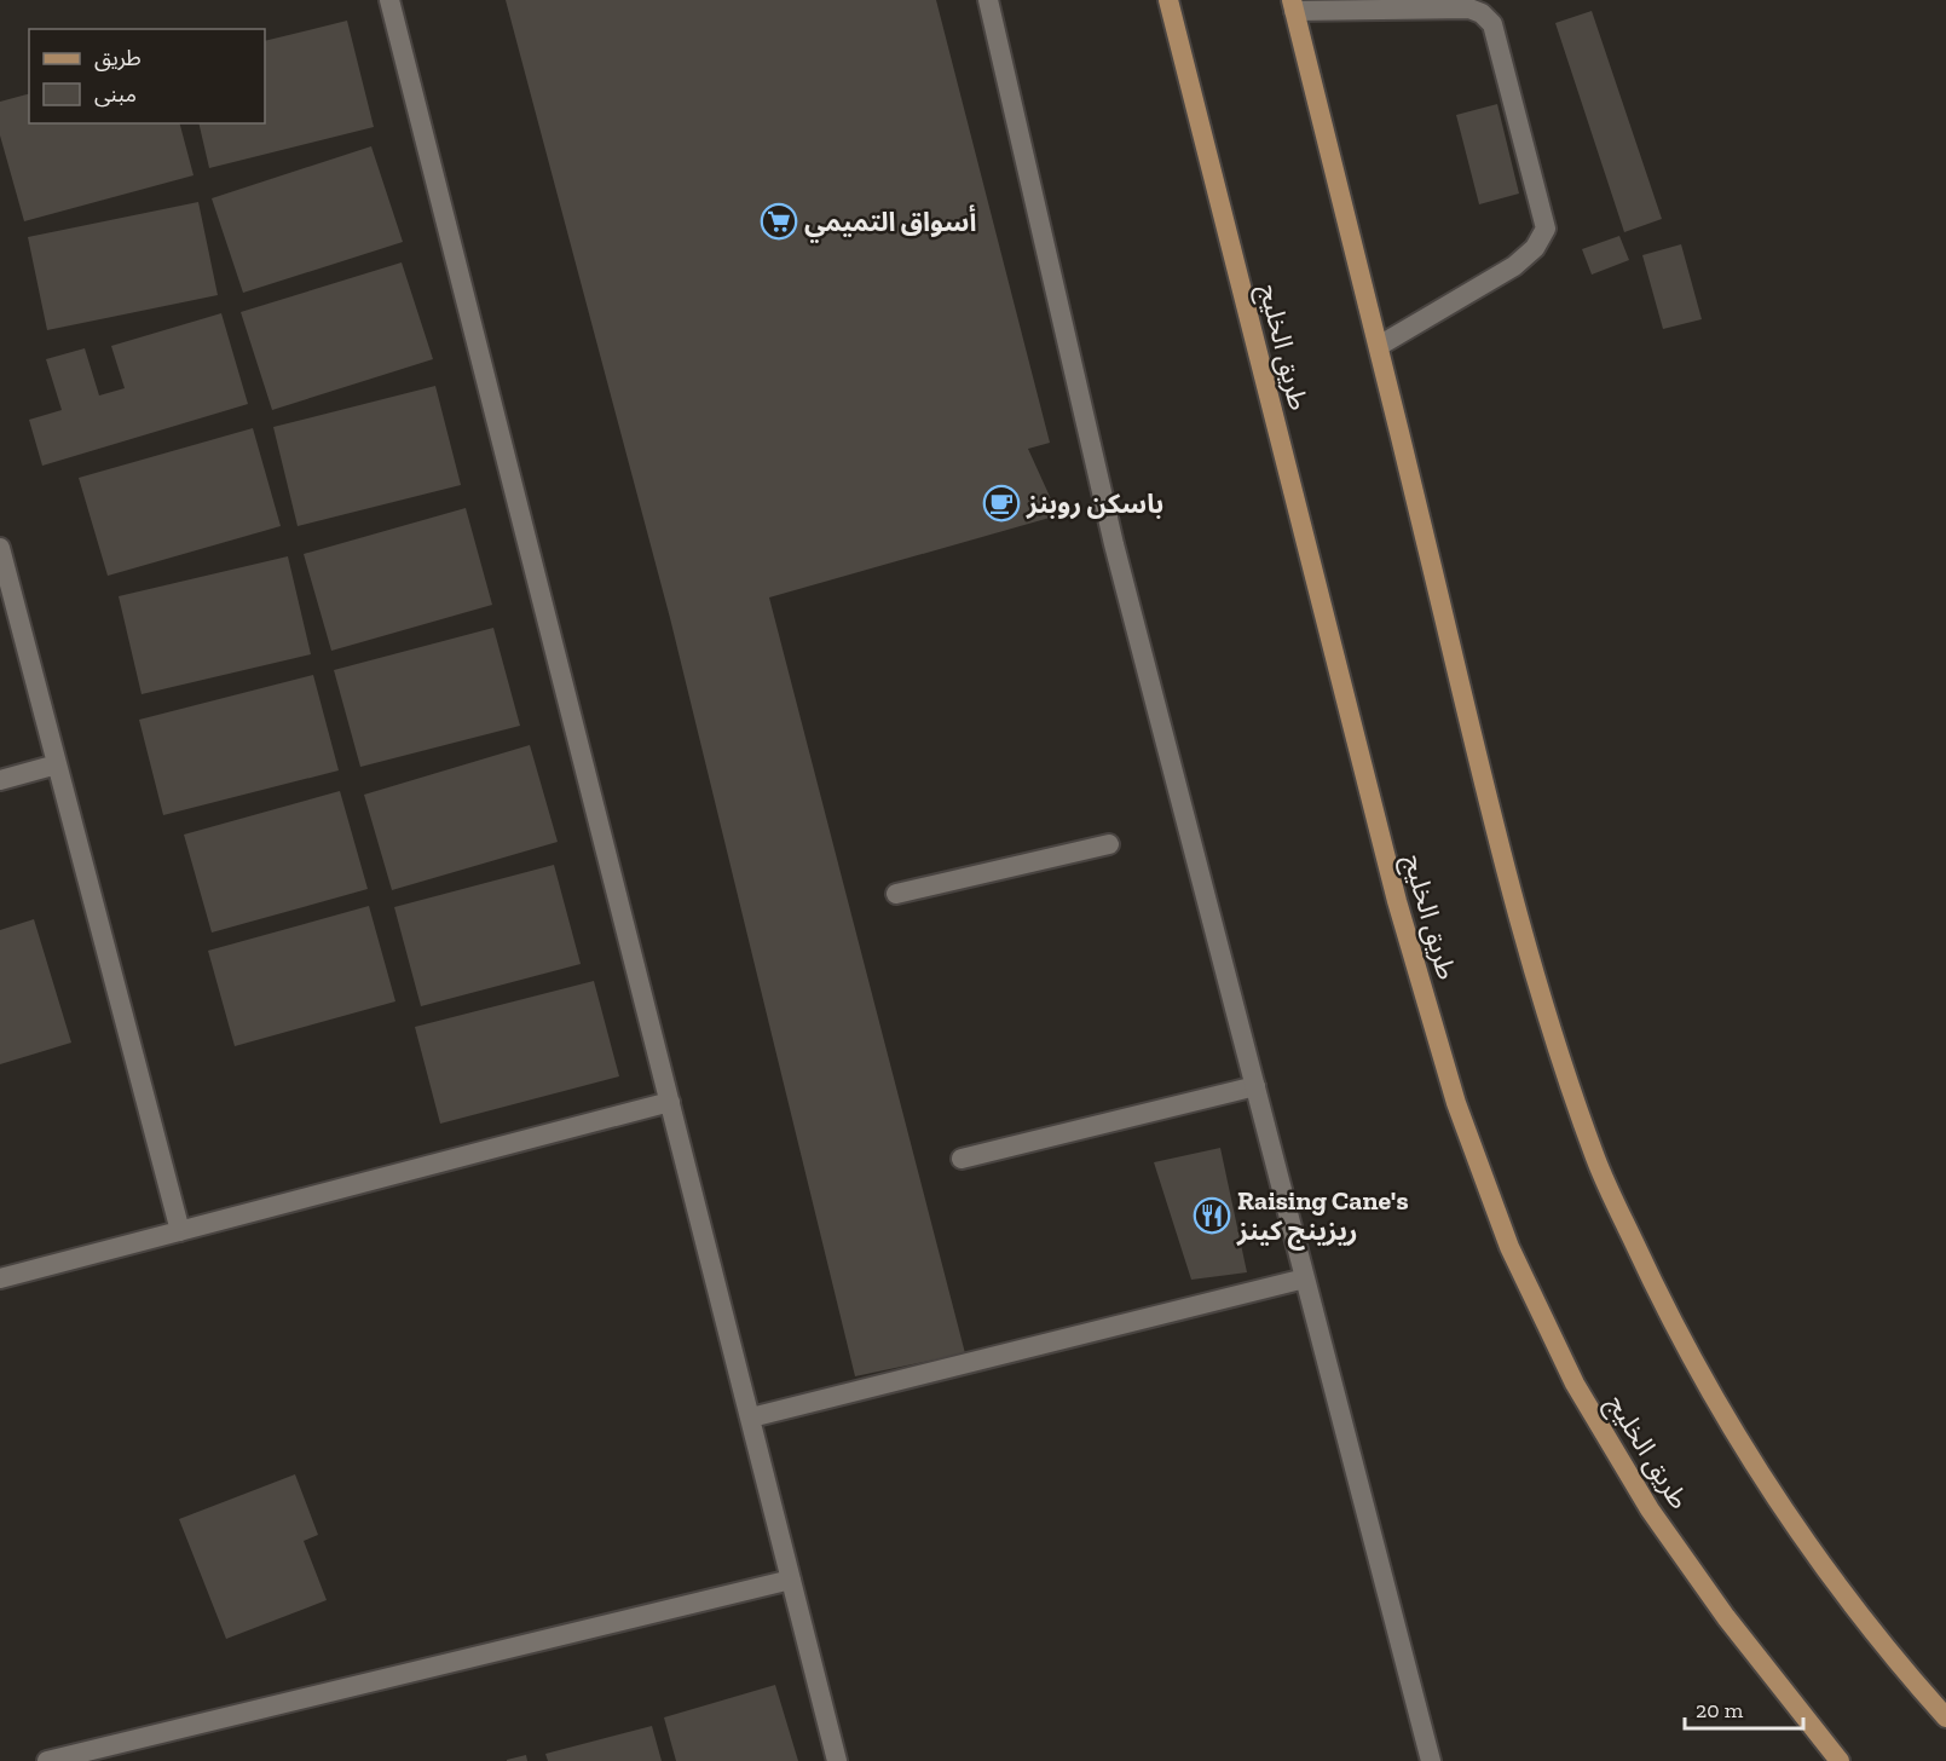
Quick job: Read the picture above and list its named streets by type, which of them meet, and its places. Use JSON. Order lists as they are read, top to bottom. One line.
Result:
{"streets":{"main road":["طريق الخليج"]},"places":{"supermarket":["أسواق التميمي"],"cafe":["باسكن روبنز"],"restaurant":["Raising Cane's ريزينج كينز"]},"legend":["طريق","مبنى"],"scale_bar":"20 m"}
